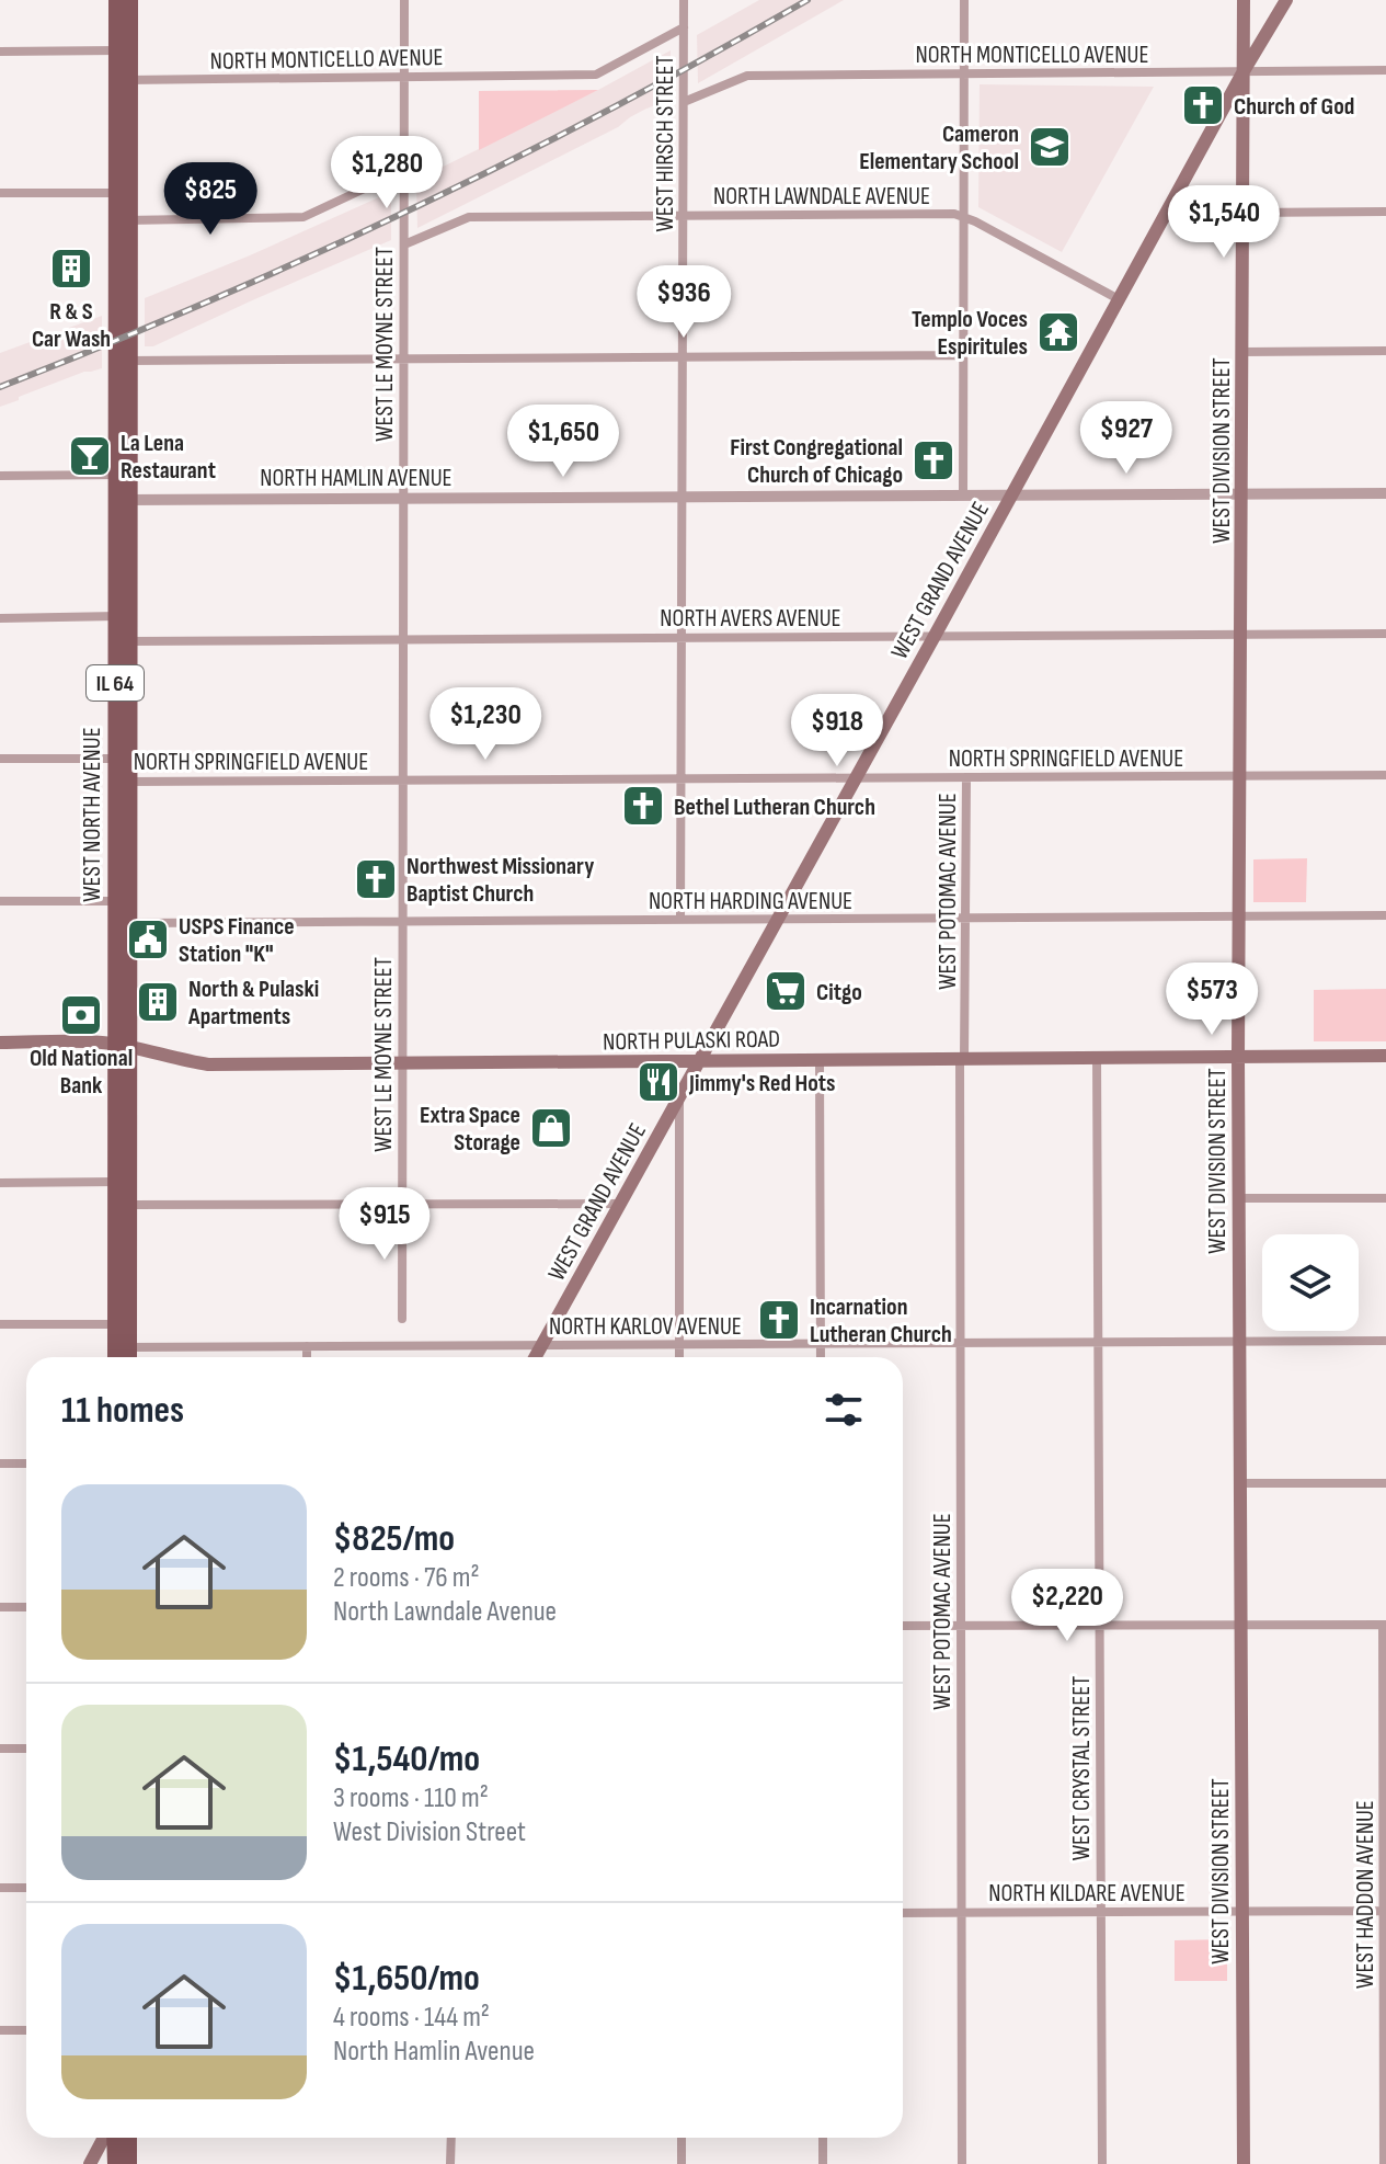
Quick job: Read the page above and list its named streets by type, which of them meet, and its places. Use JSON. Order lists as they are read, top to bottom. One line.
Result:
{"streets":{"main road":["WEST DIVISION STREET","WEST GRAND AVENUE","IL 64","WEST NORTH AVENUE","NORTH PULASKI ROAD"],"street":["NORTH MONTICELLO AVENUE","WEST HIRSCH STREET","NORTH LAWNDALE AVENUE","WEST LE MOYNE STREET","NORTH HAMLIN AVENUE","NORTH AVERS AVENUE","NORTH SPRINGFIELD AVENUE","WEST POTOMAC AVENUE","NORTH HARDING AVENUE","NORTH KARLOV AVENUE","WEST CRYSTAL STREET","NORTH KILDARE AVENUE","WEST HADDON AVENUE"]},"crossings":[["NORTH MONTICELLO AVENUE","WEST HIRSCH STREET"],["NORTH MONTICELLO AVENUE","WEST LE MOYNE STREET"],["NORTH MONTICELLO AVENUE","WEST DIVISION STREET"],["NORTH MONTICELLO AVENUE","WEST GRAND AVENUE"],["NORTH MONTICELLO AVENUE","WEST NORTH AVENUE"],["WEST HIRSCH STREET","NORTH LAWNDALE AVENUE"],["WEST HIRSCH STREET","NORTH HAMLIN AVENUE"],["WEST HIRSCH STREET","NORTH AVERS AVENUE"],["WEST HIRSCH STREET","NORTH SPRINGFIELD AVENUE"],["WEST HIRSCH STREET","NORTH HARDING AVENUE"],["NORTH LAWNDALE AVENUE","WEST LE MOYNE STREET"],["NORTH LAWNDALE AVENUE","WEST GRAND AVENUE"],["WEST LE MOYNE STREET","NORTH HAMLIN AVENUE"],["WEST LE MOYNE STREET","NORTH AVERS AVENUE"],["WEST LE MOYNE STREET","NORTH SPRINGFIELD AVENUE"],["WEST LE MOYNE STREET","NORTH HARDING AVENUE"],["WEST LE MOYNE STREET","NORTH PULASKI ROAD"],["WEST DIVISION STREET","NORTH HAMLIN AVENUE"],["WEST DIVISION STREET","WEST GRAND AVENUE"],["WEST DIVISION STREET","NORTH AVERS AVENUE"],["WEST DIVISION STREET","NORTH SPRINGFIELD AVENUE"],["WEST DIVISION STREET","NORTH HARDING AVENUE"],["WEST DIVISION STREET","NORTH PULASKI ROAD"],["WEST DIVISION STREET","NORTH KARLOV AVENUE"],["WEST DIVISION STREET","NORTH KILDARE AVENUE"],["NORTH HAMLIN AVENUE","WEST GRAND AVENUE"],["NORTH HAMLIN AVENUE","WEST NORTH AVENUE"],["WEST GRAND AVENUE","NORTH AVERS AVENUE"],["WEST GRAND AVENUE","NORTH SPRINGFIELD AVENUE"],["WEST GRAND AVENUE","NORTH HARDING AVENUE"],["WEST GRAND AVENUE","NORTH PULASKI ROAD"],["WEST GRAND AVENUE","NORTH KARLOV AVENUE"],["NORTH AVERS AVENUE","WEST NORTH AVENUE"],["NORTH SPRINGFIELD AVENUE","WEST NORTH AVENUE"],["NORTH SPRINGFIELD AVENUE","WEST POTOMAC AVENUE"],["WEST NORTH AVENUE","NORTH HARDING AVENUE"],["WEST NORTH AVENUE","NORTH PULASKI ROAD"],["WEST NORTH AVENUE","NORTH KARLOV AVENUE"],["WEST POTOMAC AVENUE","NORTH HARDING AVENUE"],["WEST POTOMAC AVENUE","NORTH PULASKI ROAD"],["WEST POTOMAC AVENUE","NORTH KARLOV AVENUE"],["WEST POTOMAC AVENUE","NORTH KILDARE AVENUE"],["NORTH PULASKI ROAD","WEST CRYSTAL STREET"],["NORTH KARLOV AVENUE","WEST CRYSTAL STREET"],["WEST CRYSTAL STREET","NORTH KILDARE AVENUE"],["NORTH KILDARE AVENUE","WEST HADDON AVENUE"]],"places":{"church":["Church of God","First Congregational Church of Chicago","Bethel Lutheran Church","Northwest Missionary Baptist Church","Incarnation Lutheran Church"],"school or university":["Cameron Elementary School"],"building":["R & S Car Wash","North & Pulaski Apartments"],"temple":["Templo Voces Espiritules"],"bar":["La Lena Restaurant"],"public building":["USPS Finance Station \"K\""],"supermarket":["Citgo"],"bank":["Old National Bank"],"restaurant":["Jimmy's Red Hots"],"shop":["Extra Space Storage"]},"page":{"price":["$1,280","$825","$1,540","$936","$927","$1,650","$1,230","$918","$573","$915","$2,220"],"heading":"11 homes","list":[{"name":"$825/mo","note":"2 rooms · 76 m² · North Lawndale Avenue"},{"name":"$1,540/mo","note":"3 rooms · 110 m² · West Division Street"},{"name":"$1,650/mo","note":"4 rooms · 144 m² · North Hamlin Avenue"}]}}
